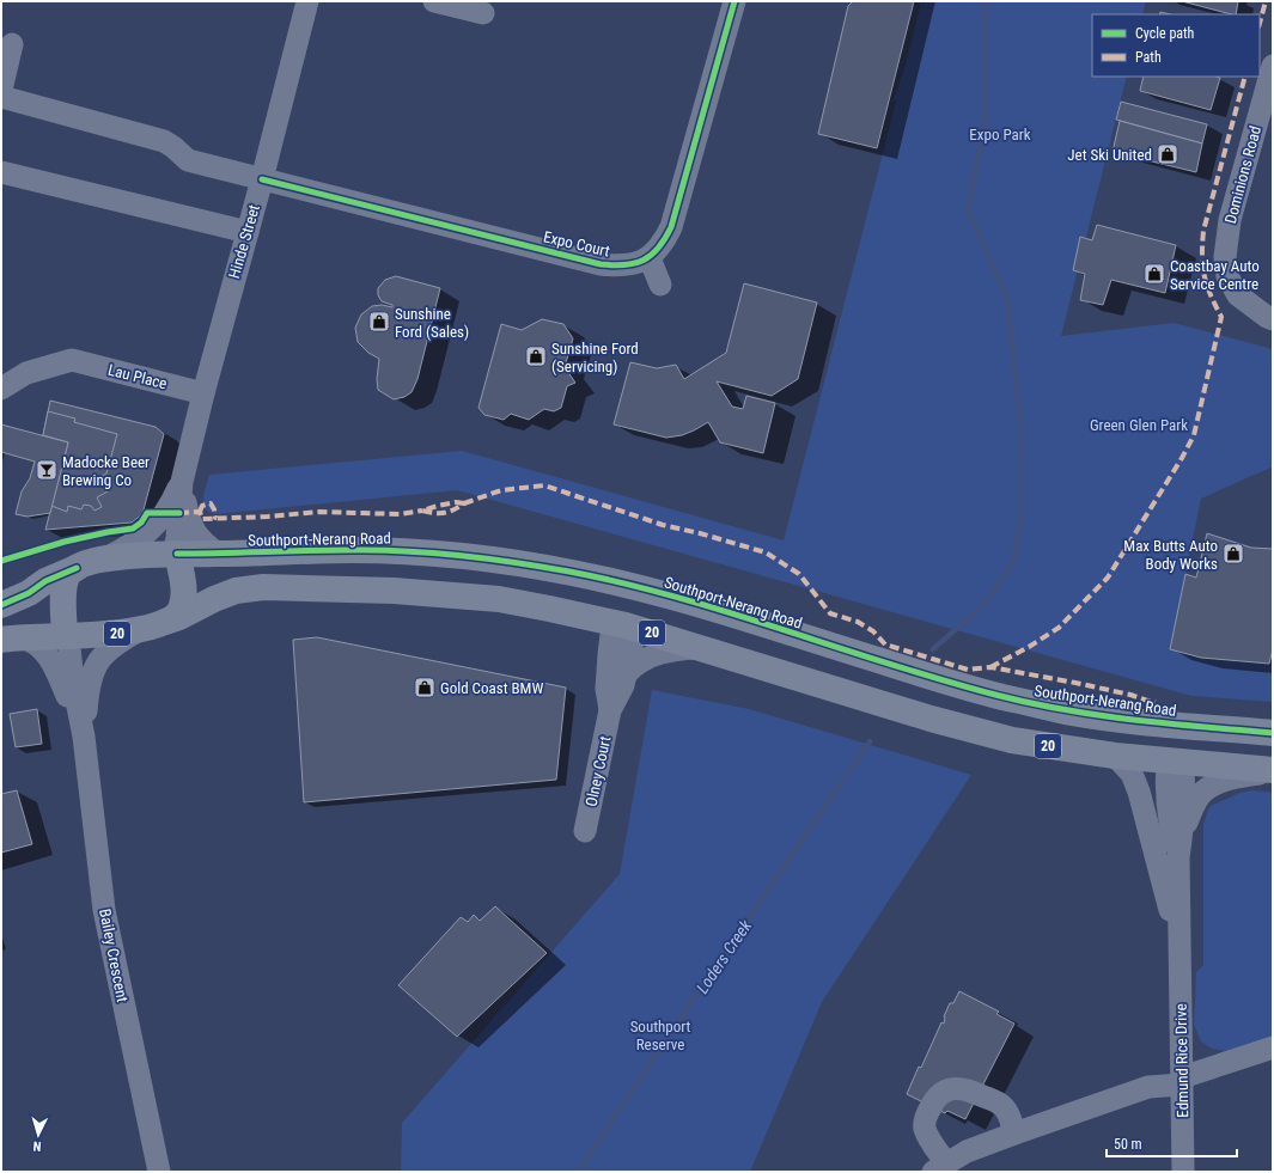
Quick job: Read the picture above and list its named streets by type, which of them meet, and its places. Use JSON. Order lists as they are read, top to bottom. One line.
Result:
{"streets":{"main road":["Southport-Nerang Road","20"],"street":["Dominions Road","Hinde Street","Expo Court","Lau Place","Olney Court","Bailey Crescent","Edmund Rice Drive"]},"crossings":[["Hinde Street","Expo Court"],["Hinde Street","Lau Place"],["Hinde Street","Southport-Nerang Road"],["20","Olney Court"],["20","Bailey Crescent"],["20","Edmund Rice Drive"]],"water":["Loders Creek"],"parks":["Expo Park","Green Glen Park","Southport Reserve"],"places":{"shop":["Jet Ski United","Coastbay Auto Service Centre","Sunshine Ford (Sales)","Sunshine Ford (Servicing)","Max Butts Auto Body Works","Gold Coast BMW"],"bar":["Madocke Beer Brewing Co"]},"legend":["Cycle path","Path"],"scale_bar":"50 m","north":"bottom"}
